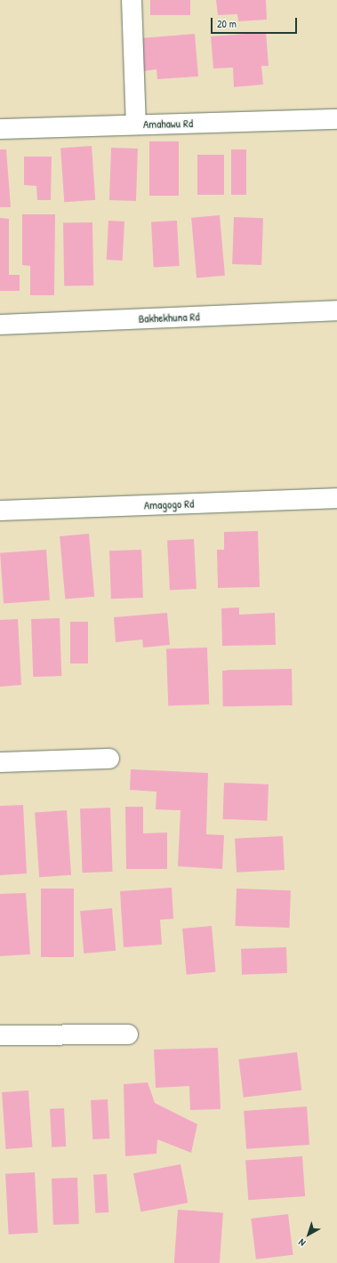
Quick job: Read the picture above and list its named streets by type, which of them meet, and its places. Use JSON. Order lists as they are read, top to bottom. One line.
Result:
{"streets":{"street":["Amahawu Rd","Bakhekhuna Rd","Amagogo Rd"]},"scale_bar":"20 m","north":"bottom left"}
